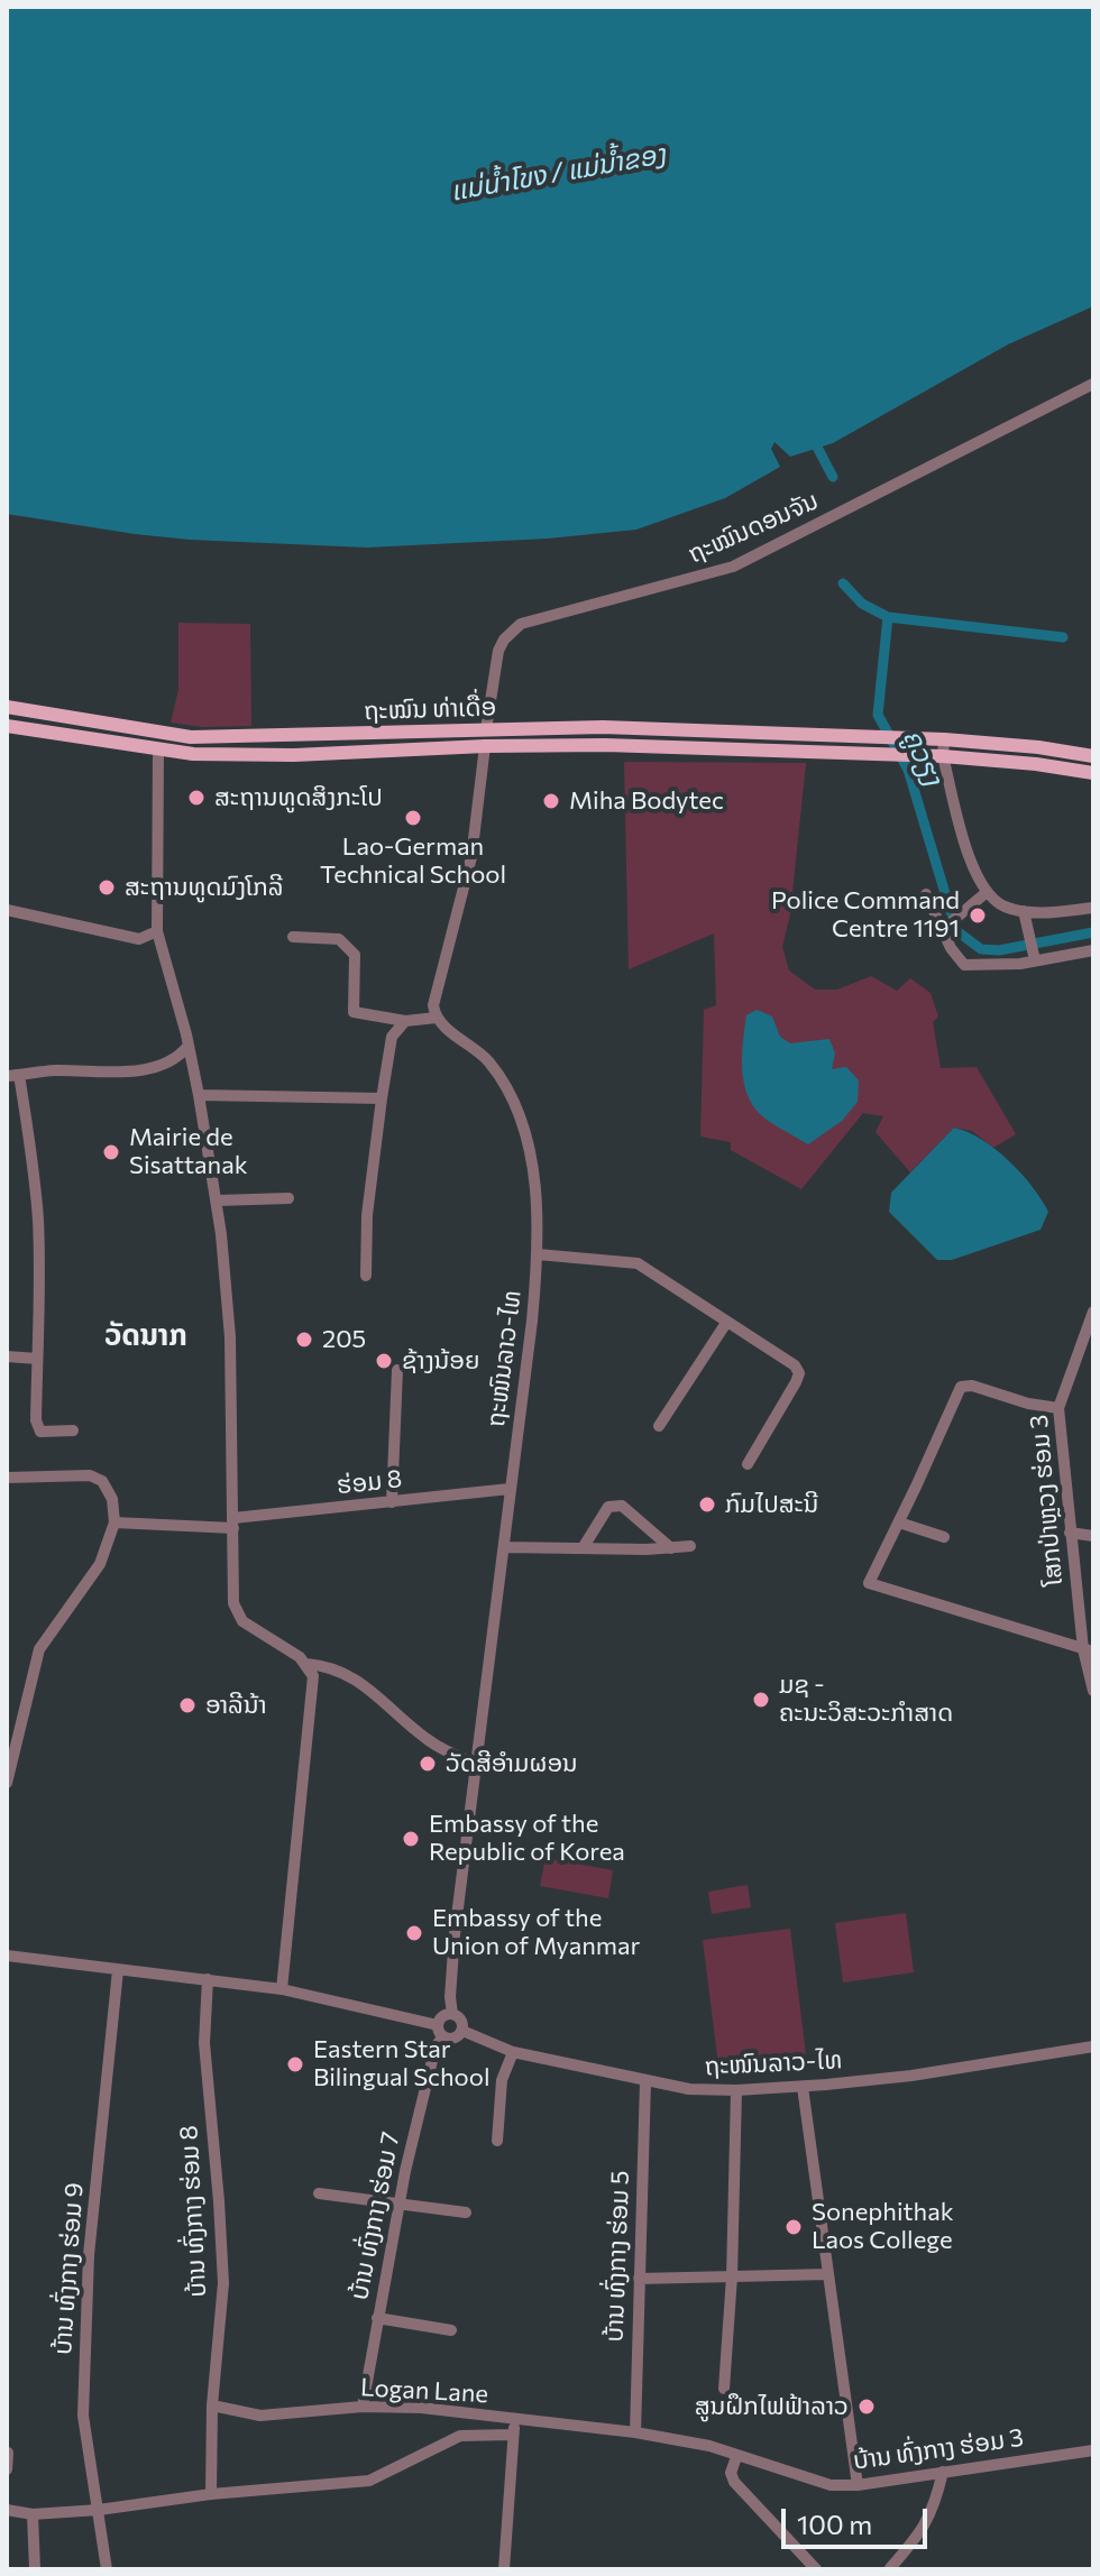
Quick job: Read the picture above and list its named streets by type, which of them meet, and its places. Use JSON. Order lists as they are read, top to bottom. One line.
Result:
{"streets":{"main road":["ຖະໝົນ ທ່າເດື່ອ"],"street":["ຖະໝົນດອນຈັນ","ຖະໜົນລາວ-ໄທ","ຮ່ອມ 8","ໂສກປ່າຫຼວງ ຮ່ອມ 3","ບ້ານ ທົ່ງກາງ ຮ່ອມ 8","ບ້ານ ທົ່ງກາງ ຮ່ອມ 7","ບ້ານ ທົ່ງກາງ ຮ່ອມ 5","ບ້ານ ທົ່ງກາງ ຮ່ອມ 9","Logan Lane","ບ້ານ ທົ່ງກາງ ຮ່ອມ 3"]},"crossings":[["ຖະໝົນດອນຈັນ","ຖະໝົນ ທ່າເດື່ອ"],["ຖະໜົນລາວ-ໄທ","ຮ່ອມ 8"],["ຖະໜົນລາວ-ໄທ","ບ້ານ ທົ່ງກາງ ຮ່ອມ 7"],["ຖະໜົນລາວ-ໄທ","ບ້ານ ທົ່ງກາງ ຮ່ອມ 5"],["ບ້ານ ທົ່ງກາງ ຮ່ອມ 8","Logan Lane"],["ບ້ານ ທົ່ງກາງ ຮ່ອມ 7","Logan Lane"],["ບ້ານ ທົ່ງກາງ ຮ່ອມ 5","Logan Lane"],["ບ້ານ ທົ່ງກາງ ຮ່ອມ 5","ບ້ານ ທົ່ງກາງ ຮ່ອມ 3"],["Logan Lane","ບ້ານ ທົ່ງກາງ ຮ່ອມ 3"]],"districts":["ວັດນາກ"],"water":["แม่น้ำโขง / ແມ່ນ້ຳຂອງ","ຄູວຽງ"],"places":["ສະຖານທູດສິງກະໂປ","Miha Bodytec","Lao-German Technical School","ສະຖານທູດມົງໂກລີ","Police Command Centre 1191","Mairie de Sisattanak","205","ຊ້າງນ້ອຍ","ກົມໄປສະນີ","ມຊ - ຄະນະວິສະວະກຳສາດ","ອາລີນ້າ","ວັດສີອຳມຜອນ","Embassy of the Republic of Korea","Embassy of the Union of Myanmar","Eastern Star Bilingual School","Sonephithak Laos College","ສູນຝຶກໄຟຟ້າລາວ"],"scale_bar":"100 m"}
